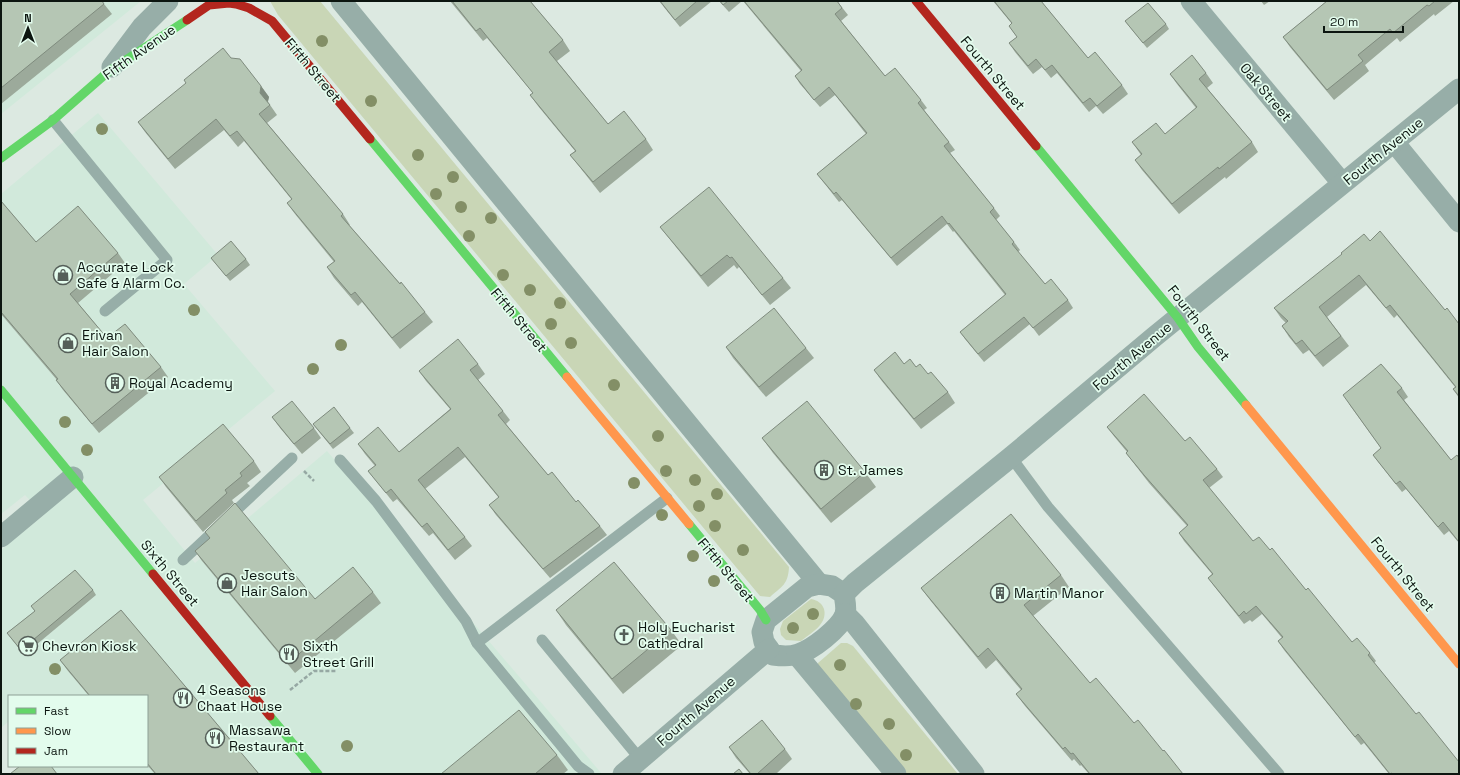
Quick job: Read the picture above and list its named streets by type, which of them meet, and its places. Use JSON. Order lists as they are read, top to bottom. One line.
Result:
{"streets":{"street":["Fifth Avenue","Fifth Street","Fourth Street","Oak Street","Fourth Avenue","Sixth Street"]},"crossings":[["Fifth Avenue","Fifth Street"],["Fifth Street","Fourth Avenue"],["Fourth Street","Fourth Avenue"],["Oak Street","Fourth Avenue"]],"places":{"shop":["Accurate Lock Safe & Alarm Co.","Erivan Hair Salon","Jescuts Hair Salon"],"building":["Royal Academy","St. James","Martin Manor"],"church":["Holy Eucharist Cathedral"],"supermarket":["Chevron Kiosk"],"restaurant":["Sixth Street Grill","4 Seasons Chaat House","Massawa Restaurant"]},"legend":["Fast","Slow","Jam"],"scale_bar":"20 m","north":"top"}
